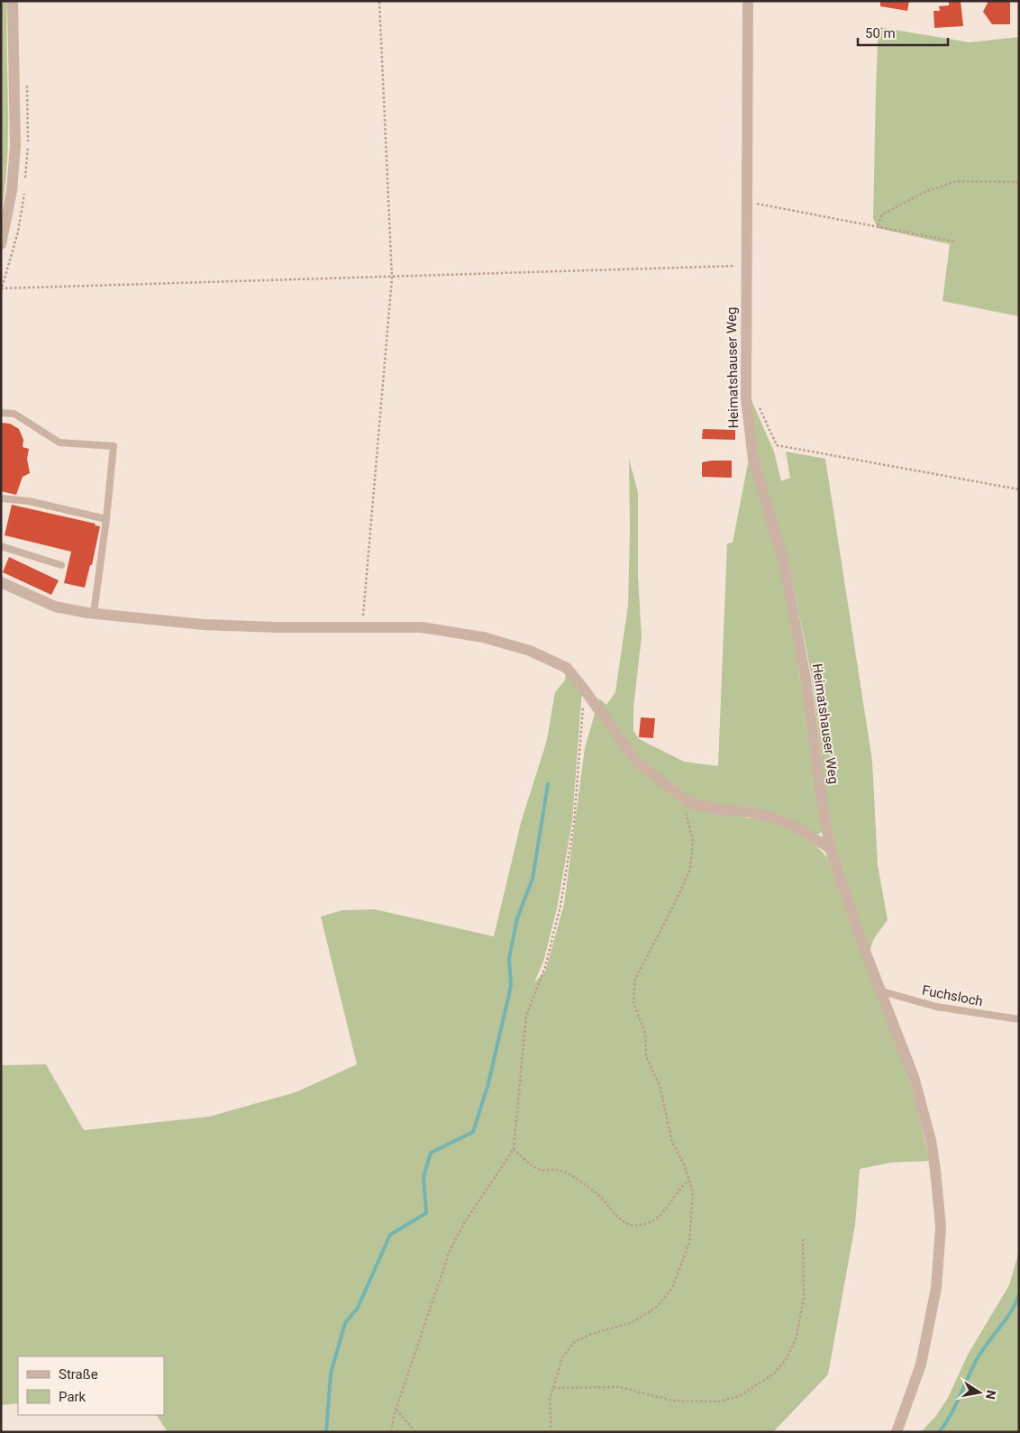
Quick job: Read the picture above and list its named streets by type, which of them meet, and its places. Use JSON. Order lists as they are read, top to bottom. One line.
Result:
{"streets":{"street":["Heimatshauser Weg"],"lane":["Fuchsloch"]},"crossings":[["Heimatshauser Weg","Fuchsloch"]],"legend":["Straße","Park"],"scale_bar":"50 m","north":"right"}
